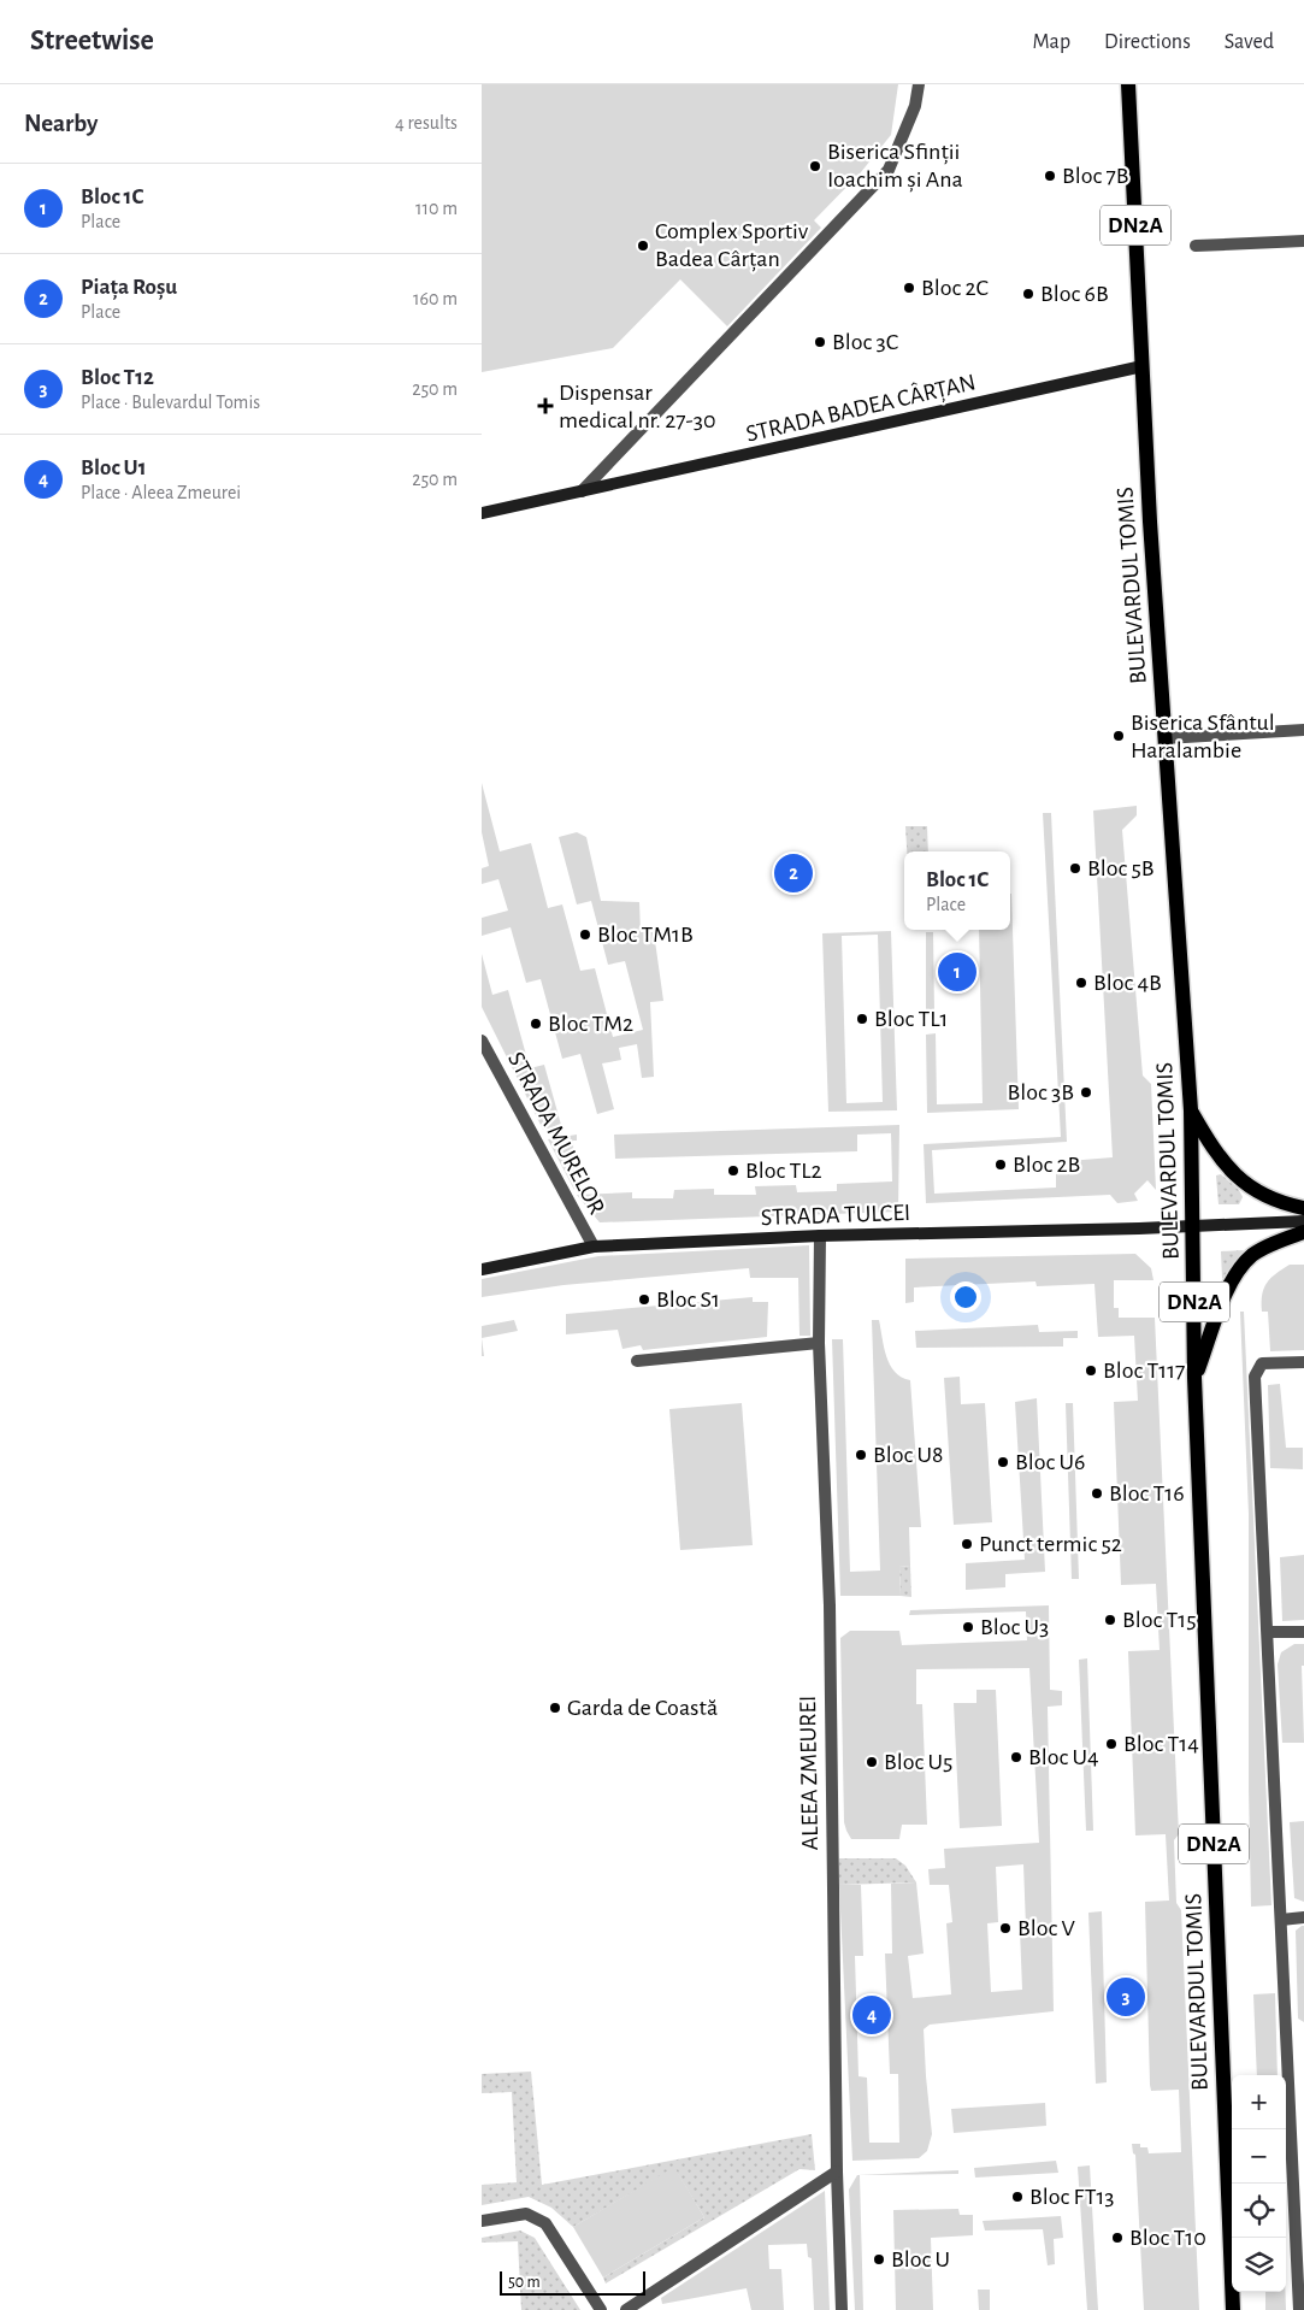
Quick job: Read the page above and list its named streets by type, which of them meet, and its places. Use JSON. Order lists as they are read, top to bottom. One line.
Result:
{"streets":{"main road":["DN2A","BULEVARDUL TOMIS"],"street":["STRADA BADEA CÂRȚAN","STRADA MURELOR","STRADA TULCEI","ALEEA ZMEUREI"]},"crossings":[["STRADA BADEA CÂRȚAN","BULEVARDUL TOMIS"],["BULEVARDUL TOMIS","STRADA TULCEI"],["STRADA MURELOR","STRADA TULCEI"],["STRADA TULCEI","ALEEA ZMEUREI"]],"places":{"other":["Biserica Sfinții Ioachim și Ana","Bloc 7B","Complex Sportiv Badea Cârțan","Bloc 2C","Bloc 6B","Bloc 3C","Biserica Sfântul Haralambie","Bloc 5B","Bloc TM1B","Bloc 4B","Bloc TL1","Bloc TM2","Bloc 3B","Bloc 2B","Bloc TL2","Bloc S1","Bloc T117","Bloc U8","Bloc U6","Bloc T16","Punct termic 52","Bloc T15","Bloc U3","Garda de Coastă","Bloc T14","Bloc U4","Bloc U5","Bloc V","Bloc FT13","Bloc T10","Bloc U"],"health":["Dispensar medical nr. 27-30"]},"scale_bar":"50 m","page":{"header":"Streetwise","nav":["Map","Directions","Saved"],"heading":["Nearby","4 results"],"list":[{"mark":"1","name":"Bloc 1C","note":"Place","value":"110 m"},{"mark":"2","name":"Piața Roșu","note":"Place","value":"160 m"},{"mark":"3","name":"Bloc T12","note":"Place · Bulevardul Tomis","value":"250 m"},{"mark":"4","name":"Bloc U1","note":"Place · Aleea Zmeurei","value":"250 m"}],"popup":["Bloc 1C","Place"],"pins":["2","1","3","4"],"map_buttons":["+","−"],"scale":"50 m"}}
